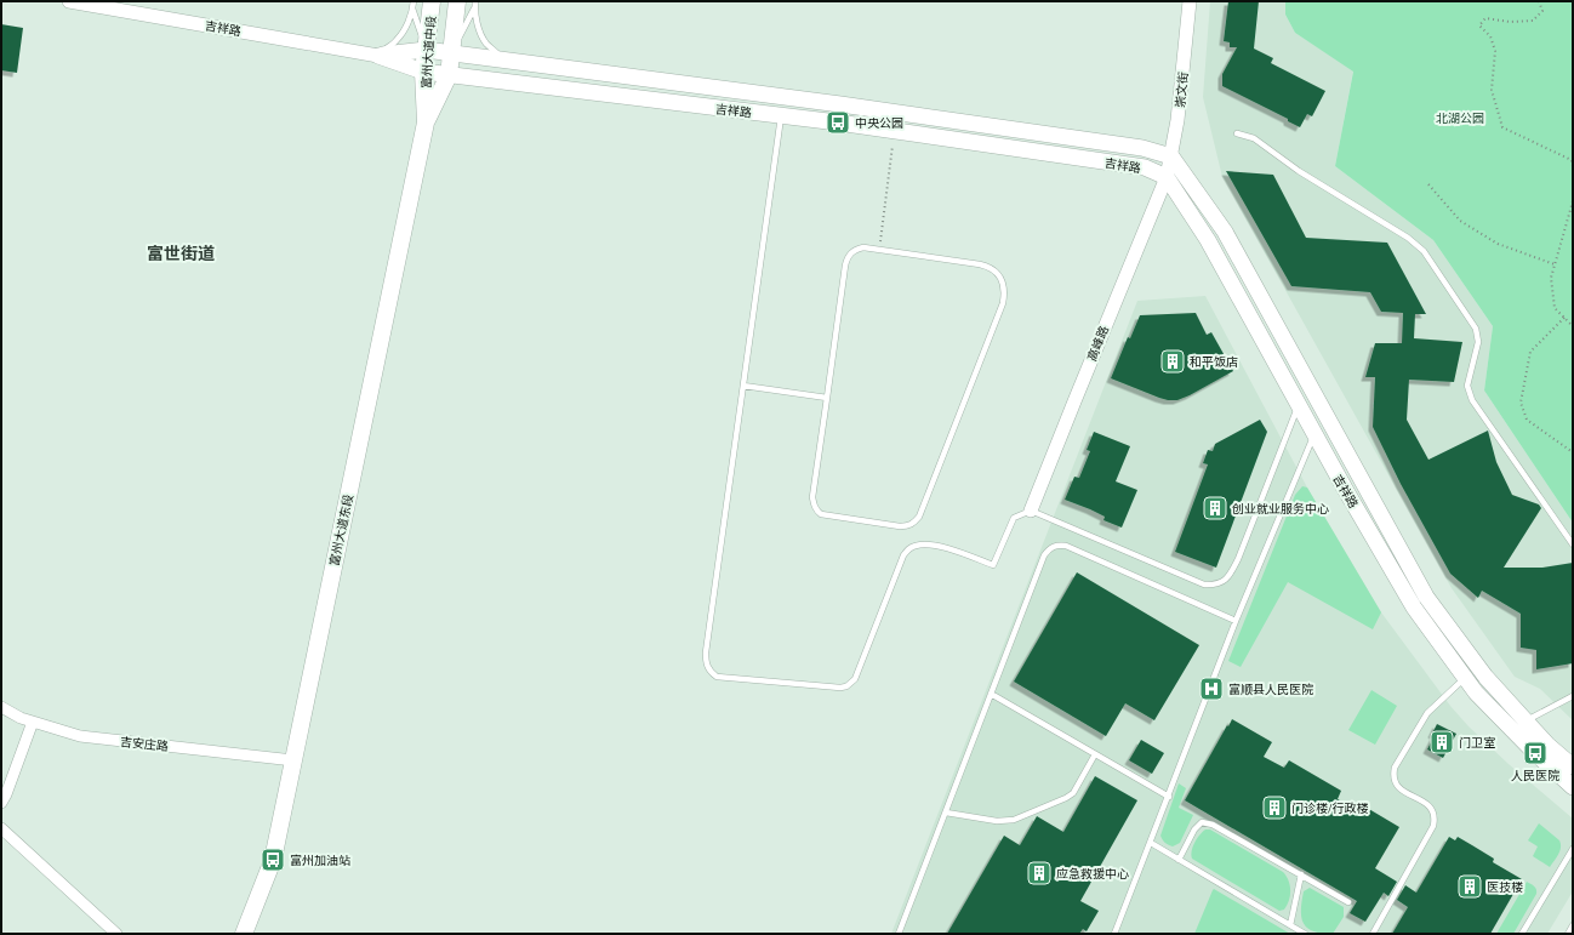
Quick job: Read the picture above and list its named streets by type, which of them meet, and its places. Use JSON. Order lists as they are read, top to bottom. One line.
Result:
{"streets":{"main road":["吉祥路","富州大道中段","富州大道东段"],"street":["崇文街","高峰路","吉安庄路"]},"crossings":[["吉祥路","富州大道中段"],["吉祥路","崇文街"],["吉祥路","高峰路"],["富州大道中段","富州大道东段"],["崇文街","高峰路"],["富州大道东段","吉安庄路"]],"districts":["富世街道"],"parks":["北湖公园"],"places":{"bus stop":["中央公园","人民医院","富州加油站"],"building":["和平饭店","创业就业服务中心","门卫室","门诊楼/行政楼","应急救援中心","医技楼"],"hospital":["富顺县人民医院"]}}
